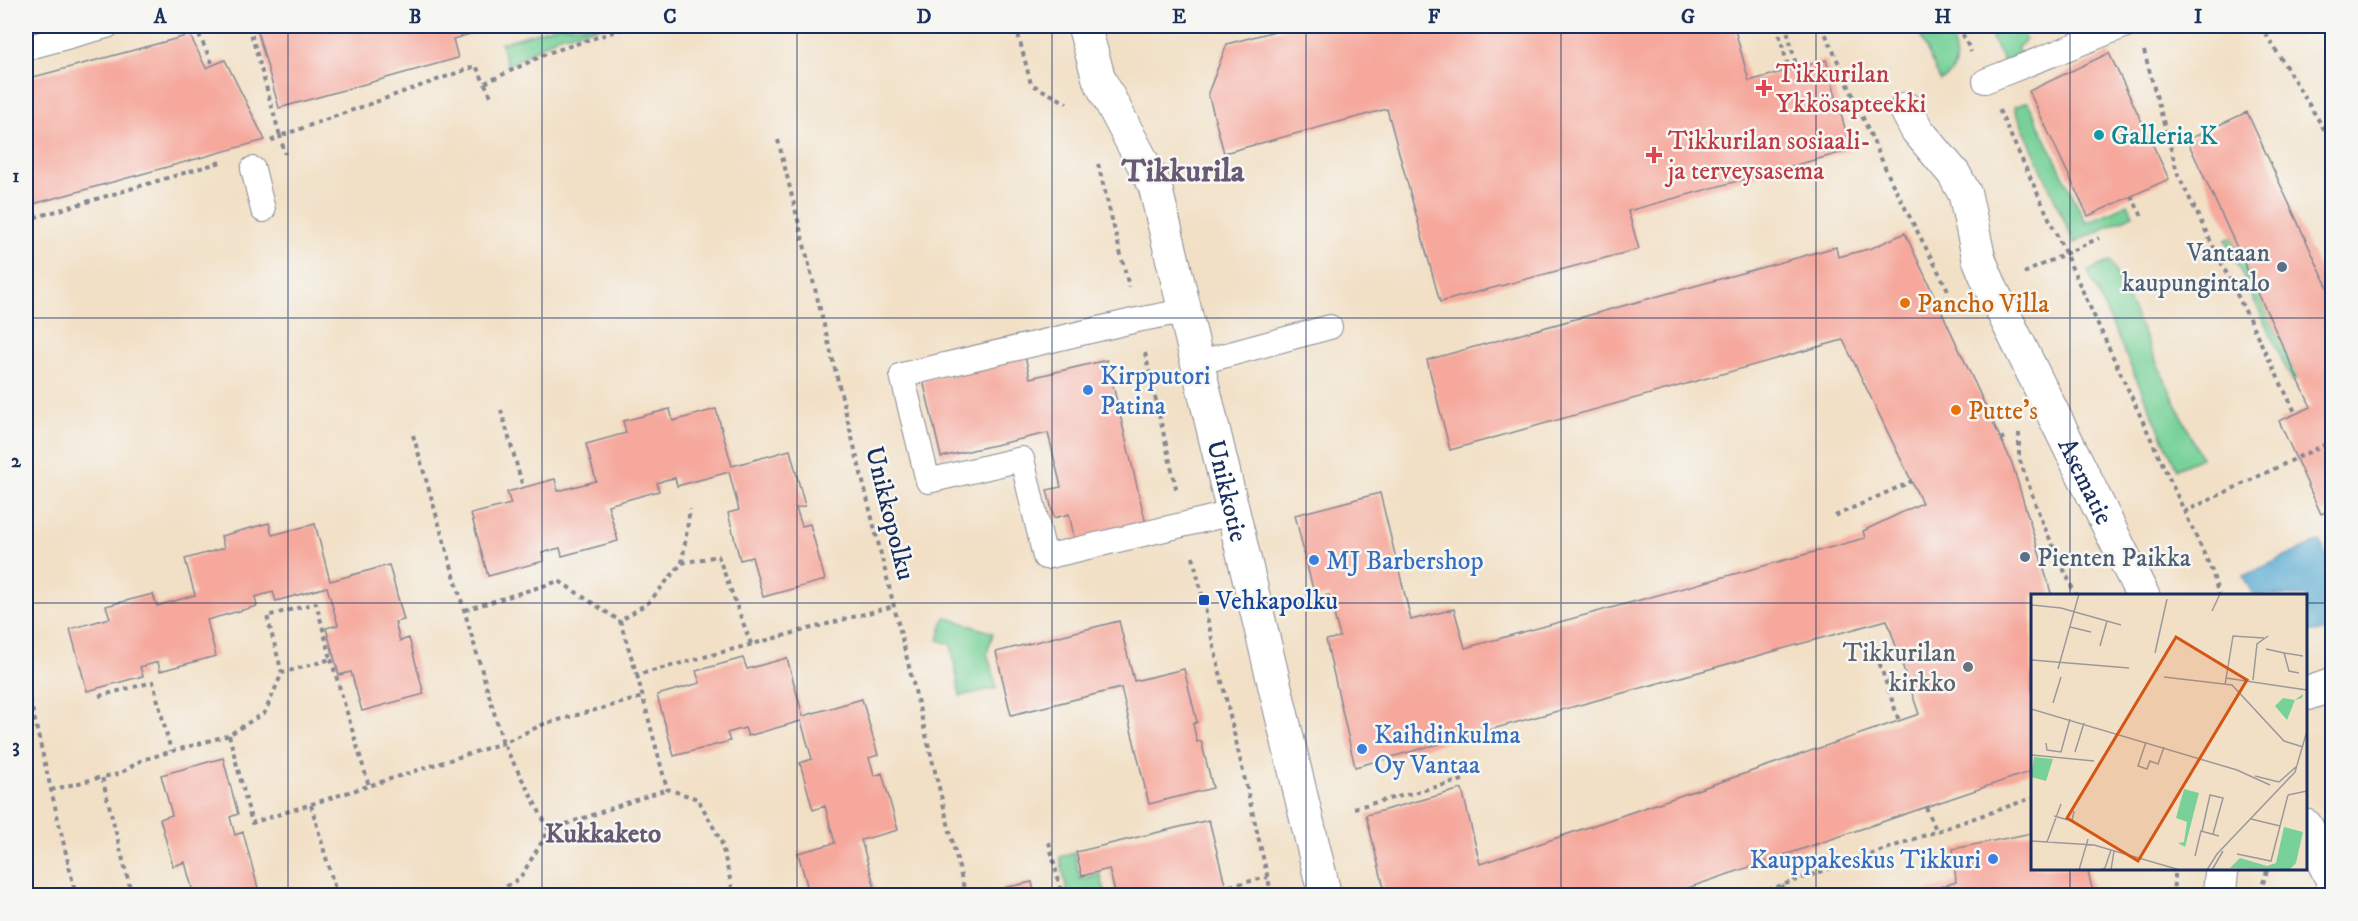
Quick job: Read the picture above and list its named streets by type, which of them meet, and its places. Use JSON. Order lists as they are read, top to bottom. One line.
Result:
{"streets":{"street":["Asematie","Unikkotie"],"path":["Unikkopolku"]},"districts":["Tikkurila","Kukkaketo"],"places":{"health":["Tikkurilan Ykkösapteekki","Tikkurilan sosiaali- ja terveysasema"],"other":["Galleria K","Vantaan kaupungintalo","Pancho Villa","Kirpputori Patina","Putte's","Pienten Paikka","MJ Barbershop","Tikkurilan kirkko","Kaihdinkulma Oy Vantaa","Kauppakeskus Tikkuri"],"transit":["Vehkapolku"]},"grid":{"columns":["A","B","C","D","E","F","G","H","I"],"rows":["1","2","3"]}}
